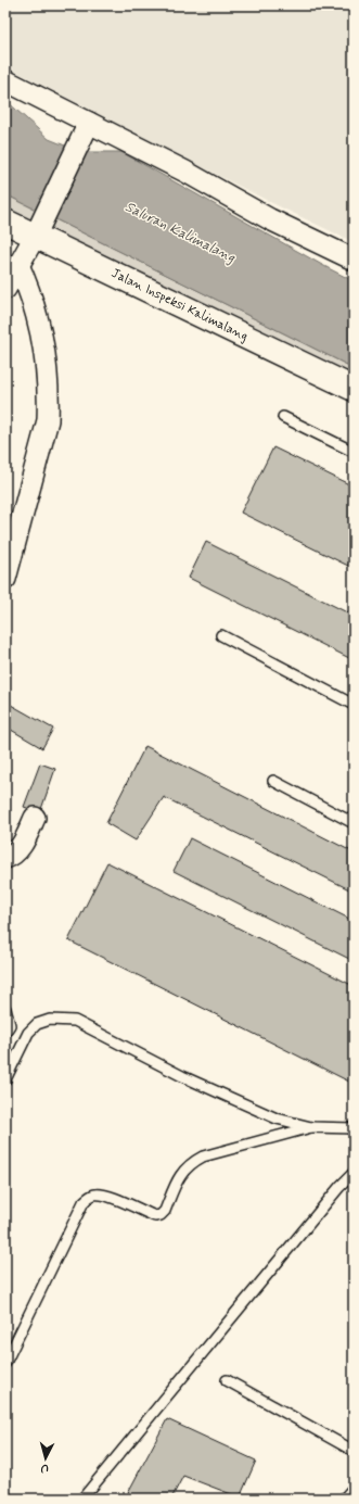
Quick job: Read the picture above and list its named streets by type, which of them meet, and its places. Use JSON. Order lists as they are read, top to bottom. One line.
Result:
{"streets":{"main road":["Jalan Inspeksi Kalimalang"]},"water":["Saluran Kalimalang"],"north":"bottom"}
